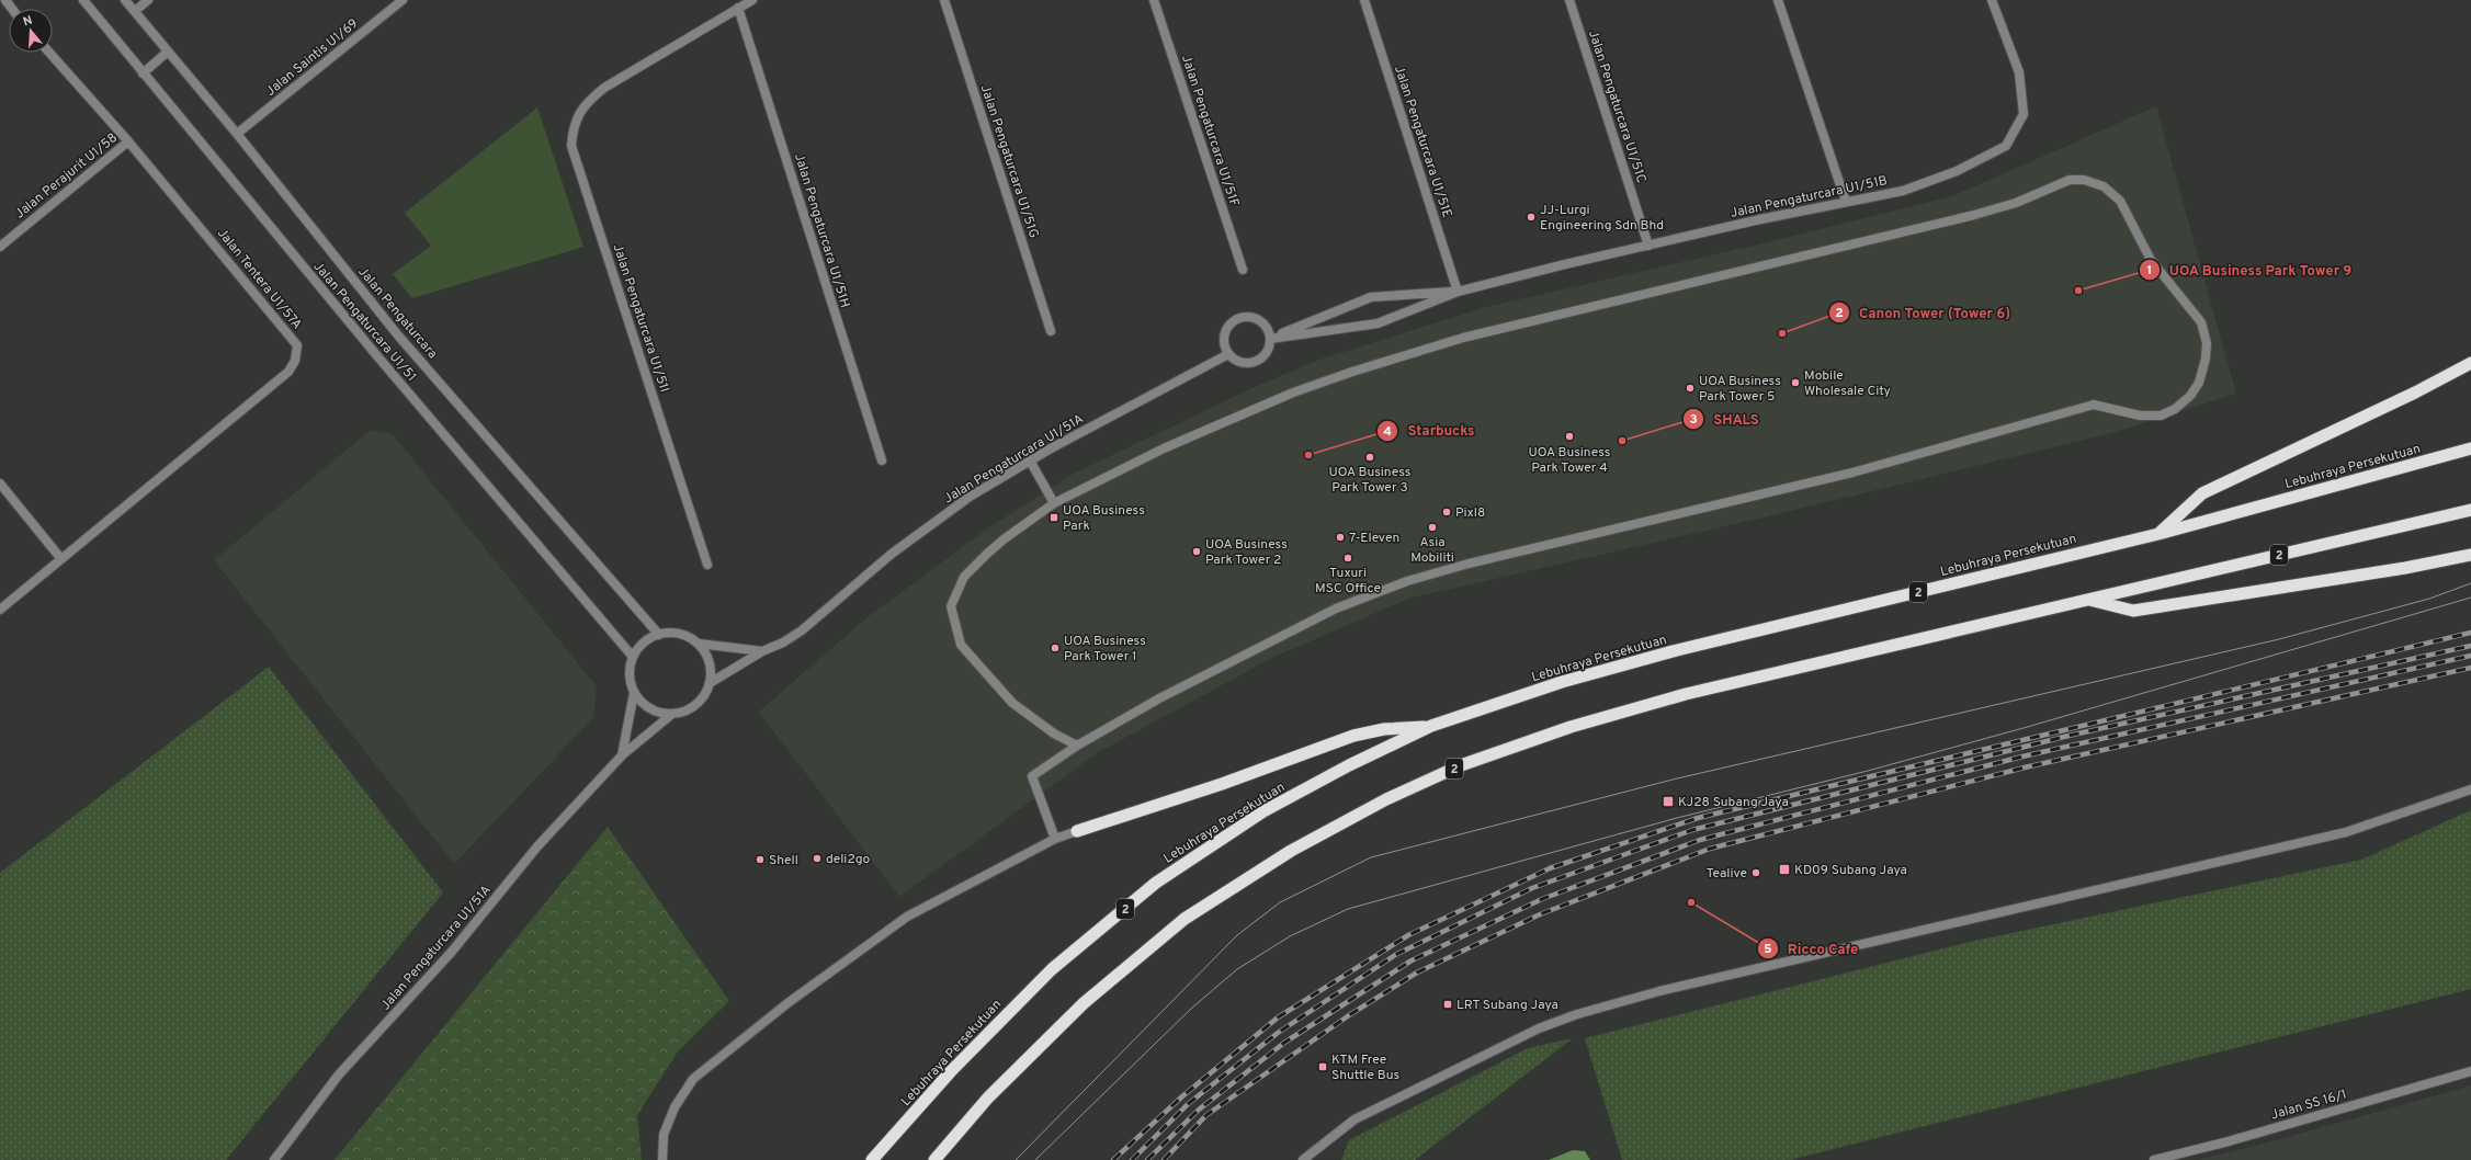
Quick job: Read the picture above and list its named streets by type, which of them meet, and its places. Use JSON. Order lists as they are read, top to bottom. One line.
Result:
{"streets":{"highway":["Lebuhraya Persekutuan","2"],"street":["Jalan Saintis U1/69","Jalan Pengaturcara U1/51C","Jalan Pengaturcara U1/51F","Jalan Pengaturcara U1/51E","Jalan Pengaturcara U1/51G","Jalan Perajurit U1/58","Jalan Pengaturcara U1/51B","Jalan Pengaturcara U1/51H","Jalan Tentera U1/57A","Jalan Pengaturcara","Jalan Pengaturcara U1/51I","Jalan Pengaturcara U1/51","Jalan Pengaturcara U1/51A","Jalan SS 16/1"]},"crossings":[["Jalan Saintis U1/69","Jalan Pengaturcara"],["Jalan Pengaturcara U1/51C","Jalan Pengaturcara U1/51B"],["Jalan Pengaturcara U1/51E","Jalan Pengaturcara U1/51B"],["Jalan Perajurit U1/58","Jalan Tentera U1/57A"],["Jalan Pengaturcara U1/51B","Jalan Pengaturcara U1/51A"],["Jalan Pengaturcara U1/51H","Jalan Pengaturcara U1/51I"],["Jalan Pengaturcara","Jalan Pengaturcara U1/51"],["Jalan Pengaturcara","Jalan Pengaturcara U1/51A"],["Jalan Pengaturcara U1/51","Jalan Pengaturcara U1/51A"]],"places":{"other":["JJ-Lurgi Engineering Sdn Bhd","UOA Business Park Tower 9","Canon Tower (Tower 6)","Mobile Wholesale City","UOA Business Park Tower 5","UOA Business Park Tower 4","SHALS","Starbucks","UOA Business Park Tower 3","Pixl8","Asia Mobiliti","7-Eleven","UOA Business Park Tower 2","Tuxuri MSC Office","UOA Business Park Tower 1","deli2go","Shell","Tealive","Ricco Cafe"],"transit":["UOA Business Park","KJ28 Subang Jaya","KD09 Subang Jaya","LRT Subang Jaya","KTM Free Shuttle Bus"]},"north":"top"}
